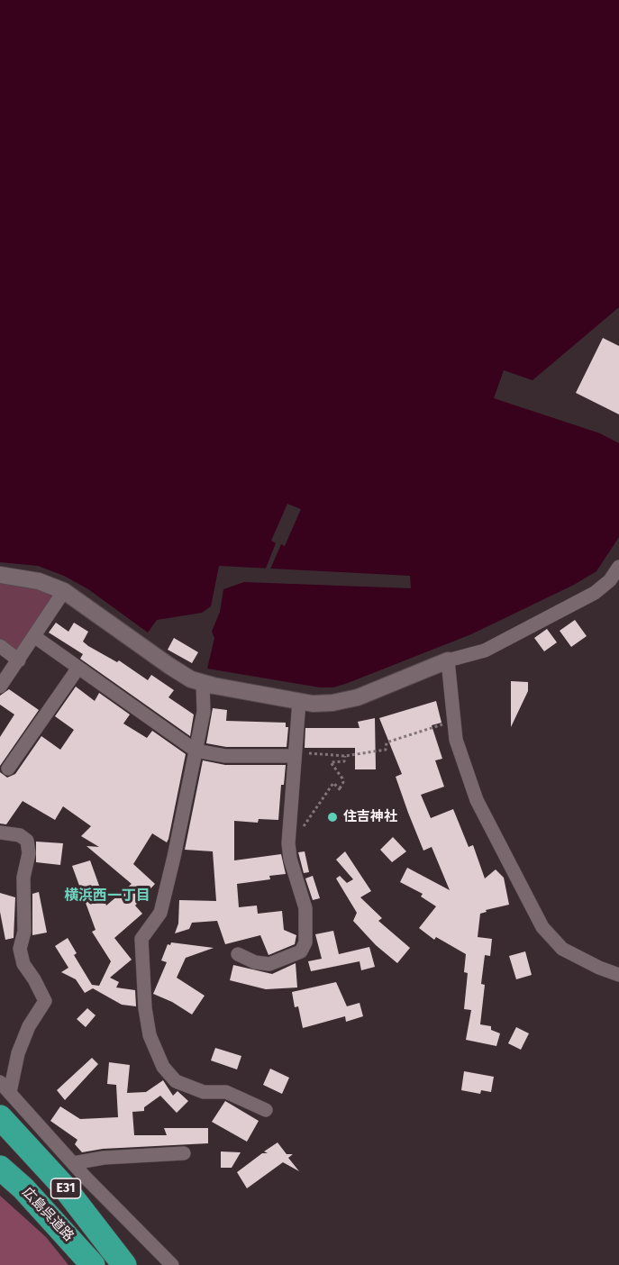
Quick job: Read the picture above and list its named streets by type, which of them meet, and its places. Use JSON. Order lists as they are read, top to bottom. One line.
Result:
{"streets":{"highway":["E31","広島呉道路"]},"districts":["横浜西一丁目"],"places":["住吉神社"]}
